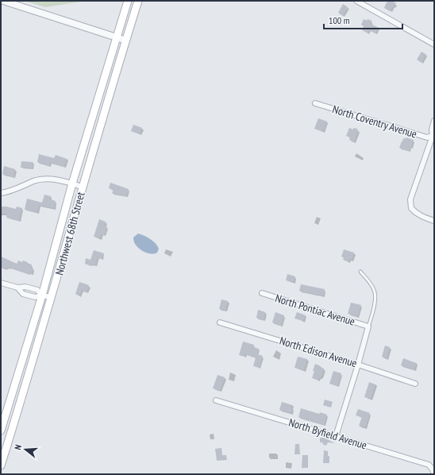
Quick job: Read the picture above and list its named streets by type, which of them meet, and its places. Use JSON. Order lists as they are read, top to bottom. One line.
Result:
{"streets":{"main road":["Northwest 68th Street"],"street":["North Coventry Avenue","North Pontiac Avenue","North Edison Avenue","North Byfield Avenue"]},"scale_bar":"100 m","north":"left"}
